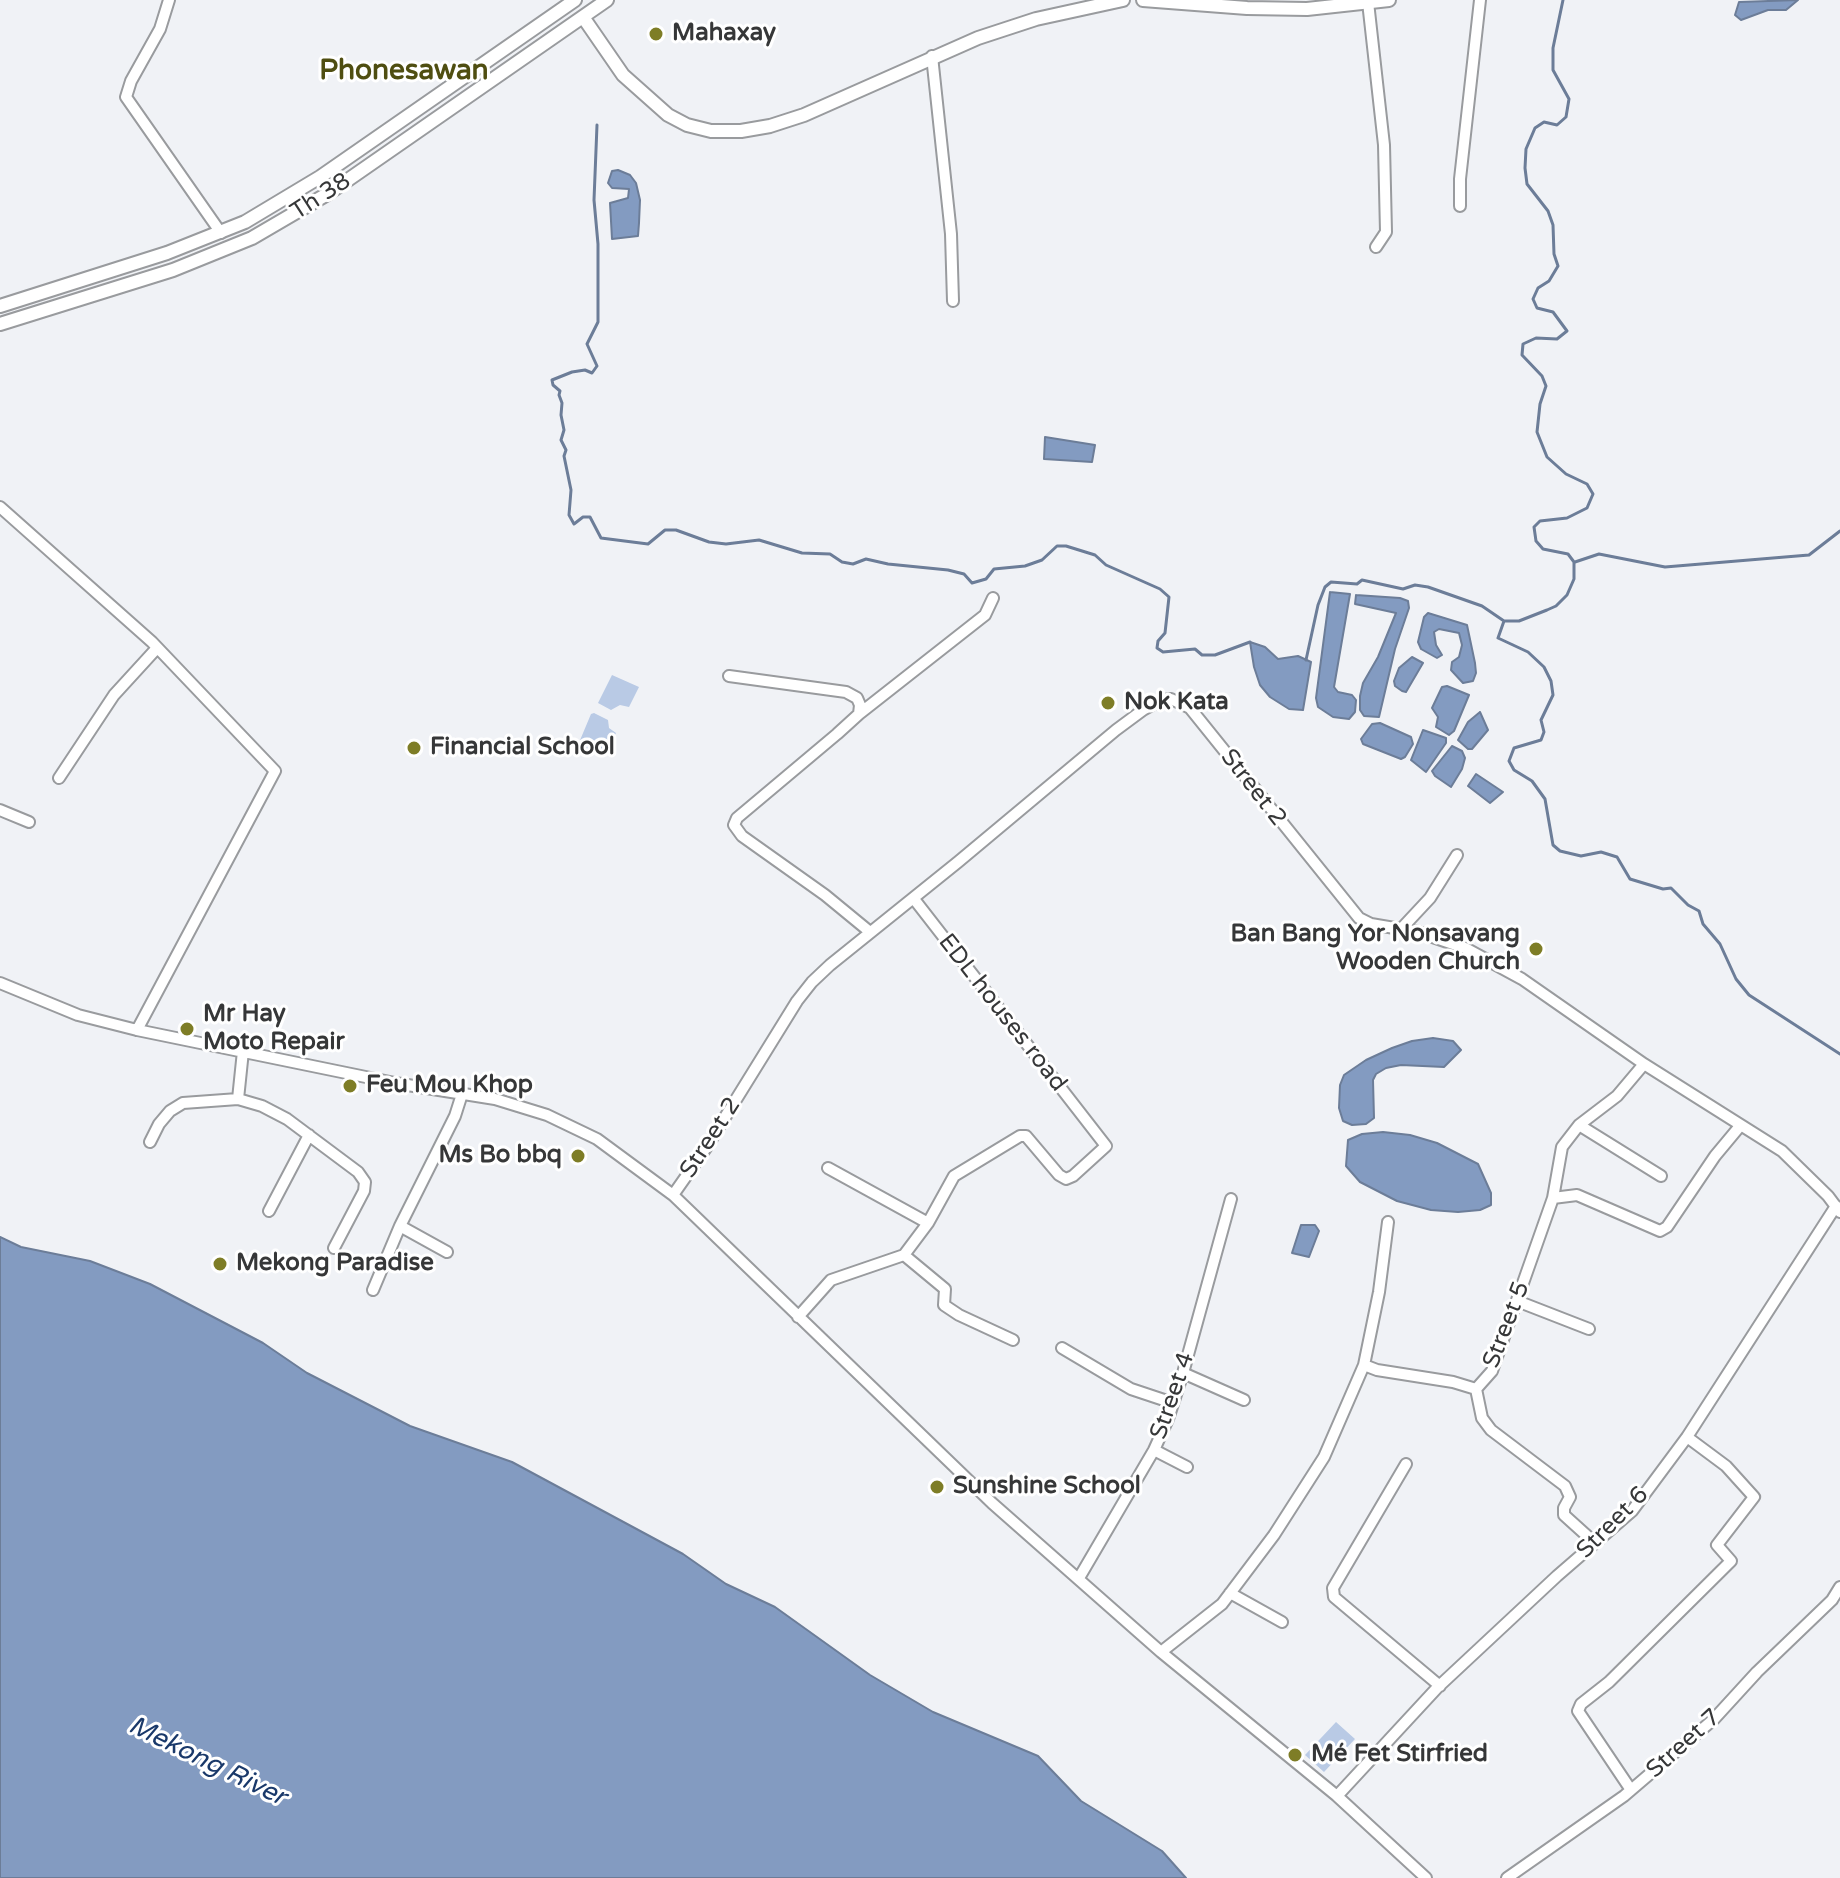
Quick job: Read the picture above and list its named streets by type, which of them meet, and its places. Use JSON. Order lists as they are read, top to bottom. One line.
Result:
{"streets":{"street":["Th 38","Street 2","EDL houses road","Street 5","Street 4","Street 6","Street 7"]},"crossings":[["Street 2","EDL houses road"],["Street 2","Street 5"],["Street 2","Street 6"]],"districts":["Phonesawan"],"water":["Mekong River"],"places":["Mahaxay","Nok Kata","Financial School","Ban Bang Yor Nonsavang Wooden Church","Mr Hay Moto Repair","Feu Mou Khop","Ms Bo bbq","Mekong Paradise","Sunshine School","Mé Fet Stirfried"]}
